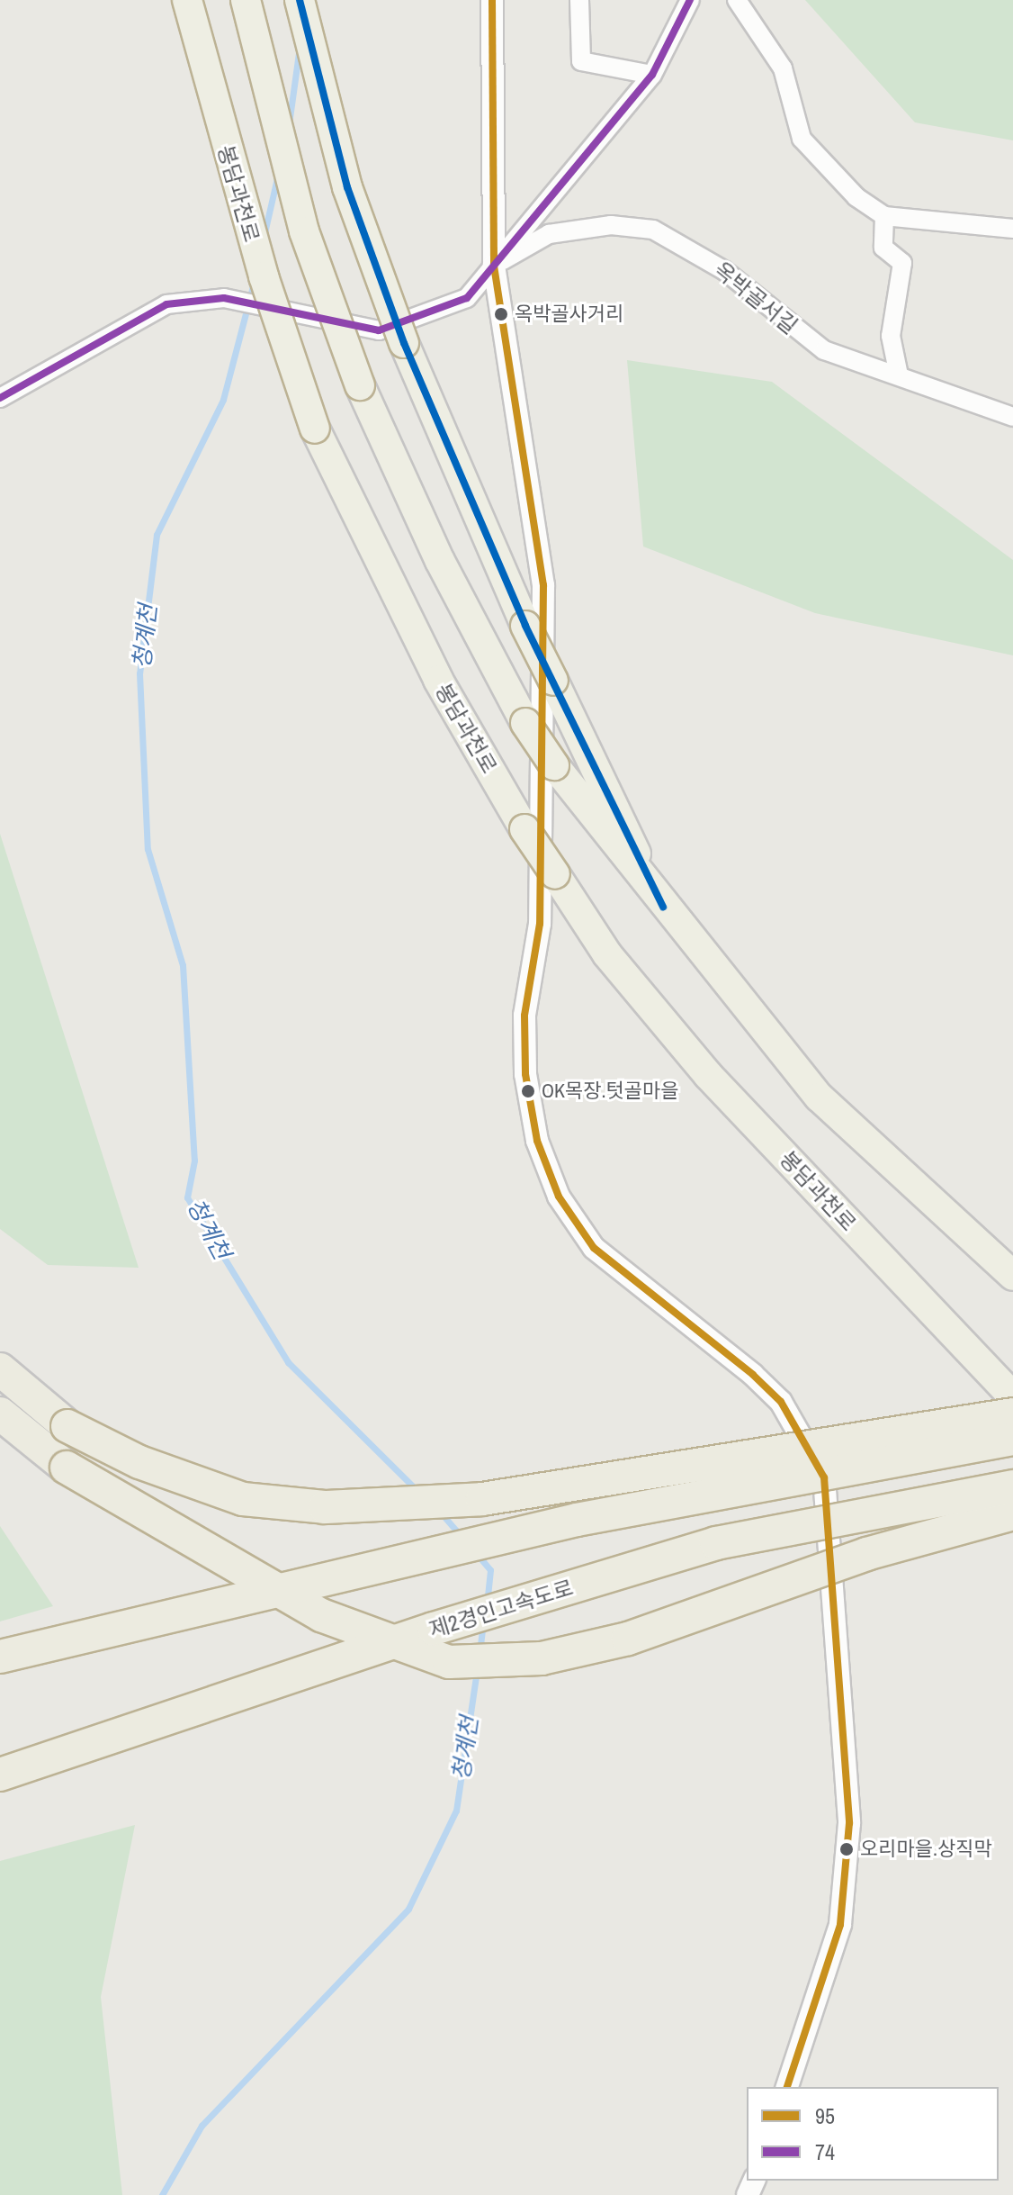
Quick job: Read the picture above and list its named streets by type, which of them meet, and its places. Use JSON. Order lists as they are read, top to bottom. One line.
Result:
{"streets":{"highway":["봉담과천로","제2경인고속도로"],"street":["옥박골서길"]},"water":["청계천"],"places":["옥박골사거리","OK목장.텃골마을","오리마을.상직막"],"lines":["transit line 95","transit line 74"],"legend":["95","74"]}
